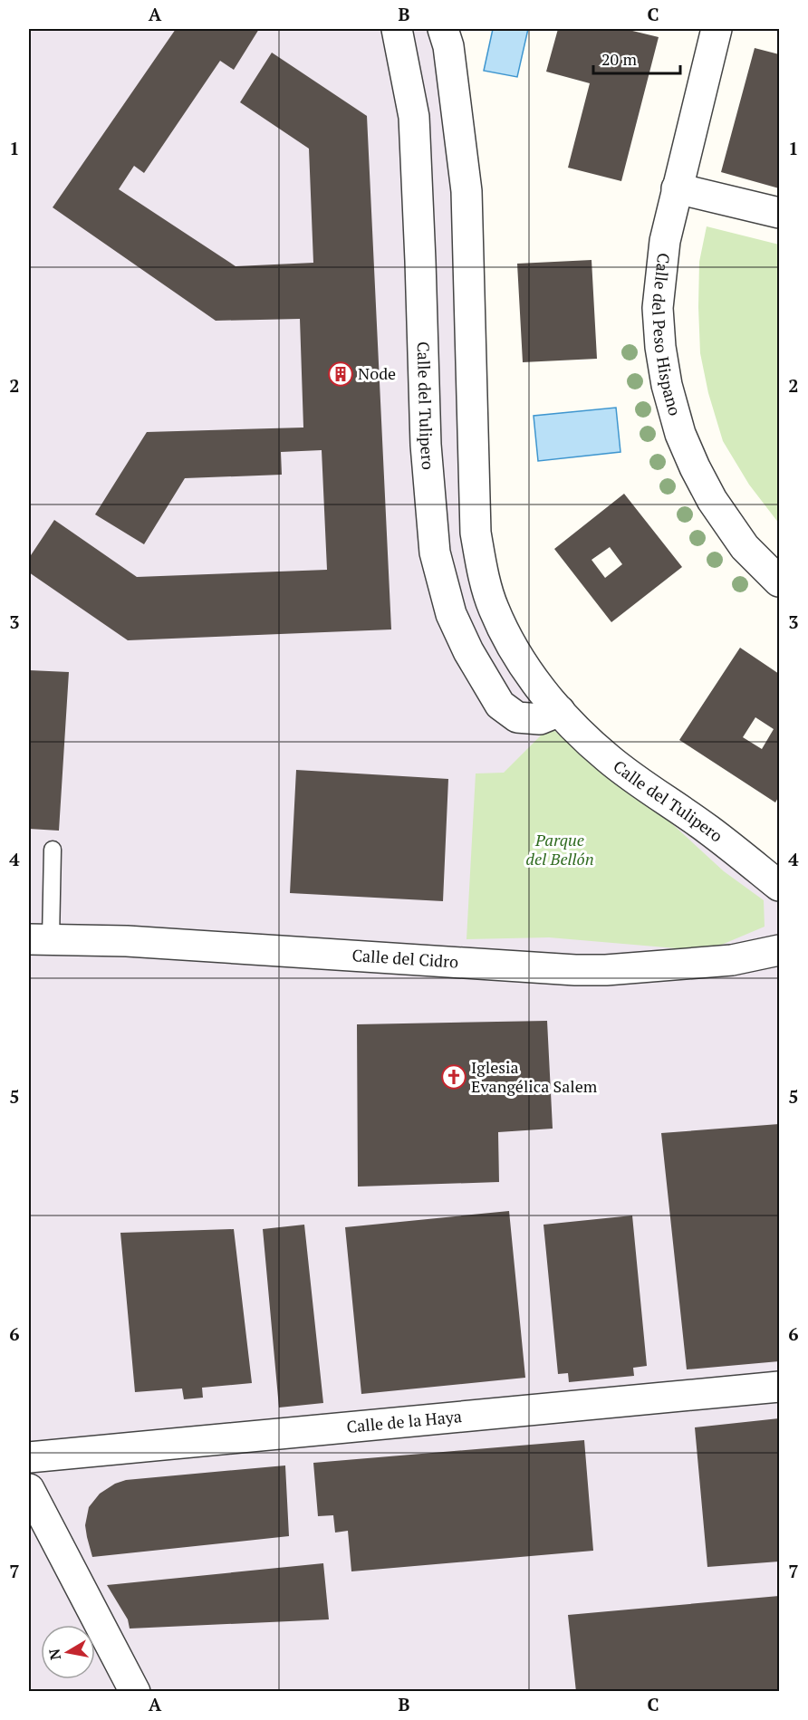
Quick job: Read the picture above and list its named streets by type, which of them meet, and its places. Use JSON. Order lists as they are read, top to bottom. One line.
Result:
{"streets":{"street":["Calle del Peso Hispano","Calle del Tulipero","Calle del Cidro","Calle de la Haya"]},"parks":["Parque del Bellón"],"places":{"building":["Node"],"church":["Iglesia Evangélica Salem"]},"scale_bar":"20 m","north":"left","grid":{"columns":["A","B","C"],"rows":["1","2","3","4","5","6","7"]}}
